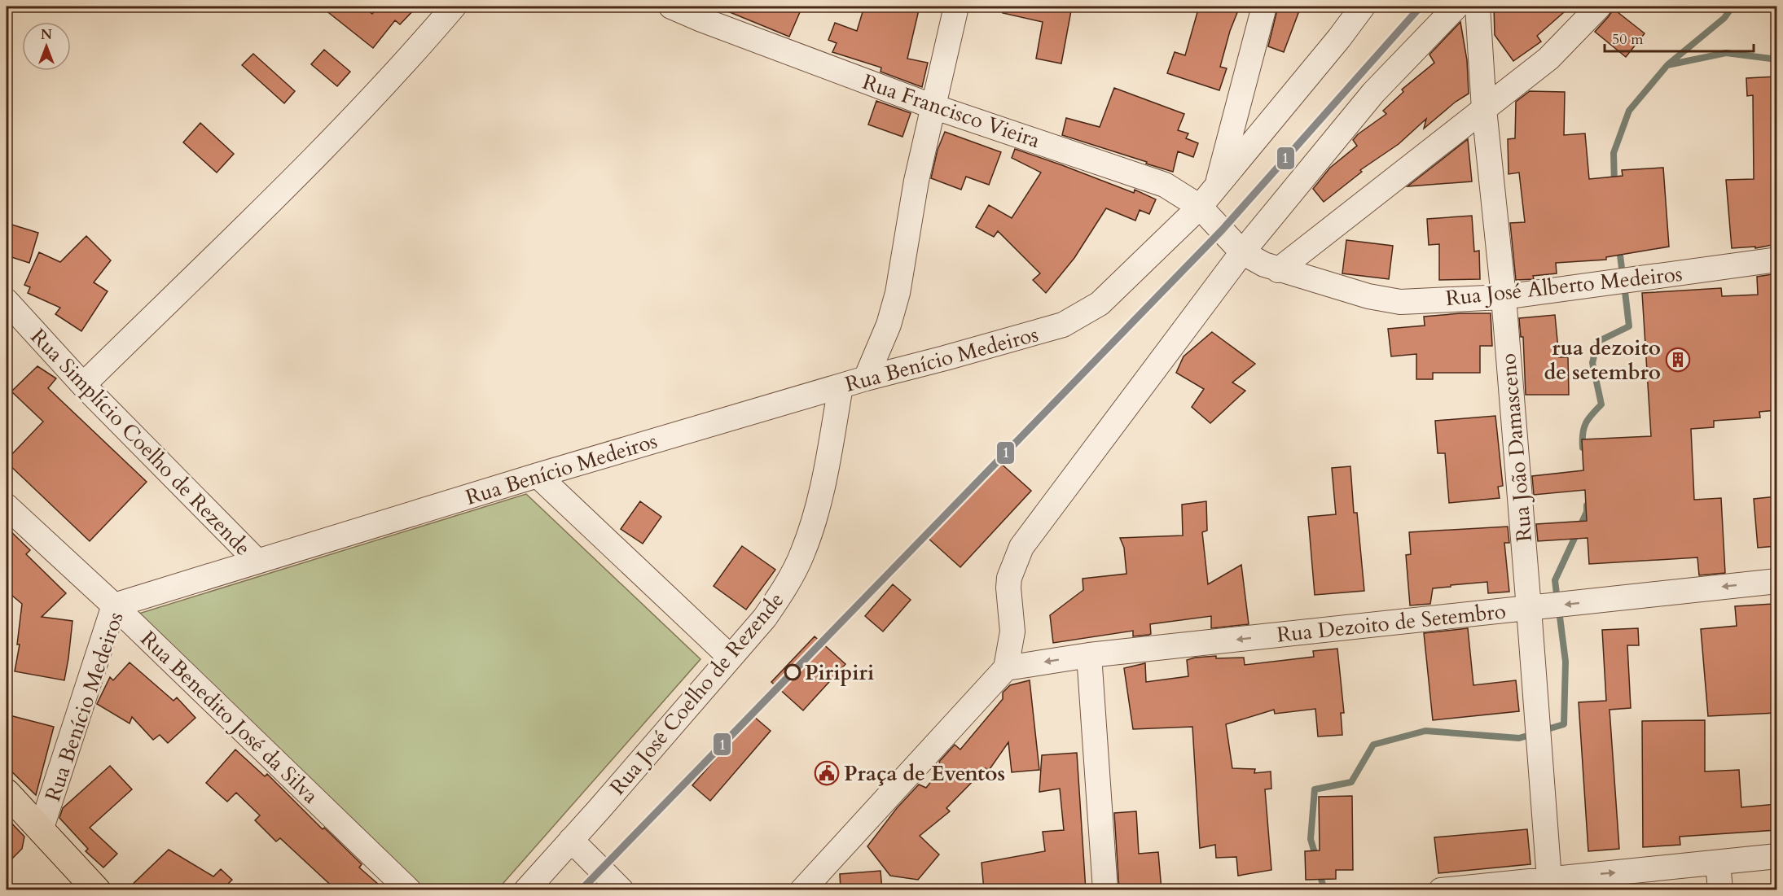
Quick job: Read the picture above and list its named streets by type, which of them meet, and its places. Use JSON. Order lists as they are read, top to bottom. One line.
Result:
{"streets":{"street":["Rua Francisco Vieira","Rua José Alberto Medeiros","Rua Benício Medeiros","Rua Simplício Coelho de Rezende","Rua João Damasceno","Rua Dezoito de Setembro","Rua José Coelho de Rezende","Rua Benedito José da Silva"]},"crossings":[["Rua Francisco Vieira","Rua José Alberto Medeiros"],["Rua Francisco Vieira","Rua Benício Medeiros"],["Rua José Alberto Medeiros","Rua João Damasceno"],["Rua Benício Medeiros","Rua Simplício Coelho de Rezende"],["Rua Benício Medeiros","Rua José Coelho de Rezende"],["Rua Benício Medeiros","Rua Benedito José da Silva"],["Rua João Damasceno","Rua Dezoito de Setembro"]],"one_way":["Rua Dezoito de Setembro"],"places":{"building":["rua dezoito de setembro"],"other":["Piripiri"],"public building":["Praça de Eventos"]},"lines":["transit line 1"],"scale_bar":"50 m","north":"top"}
